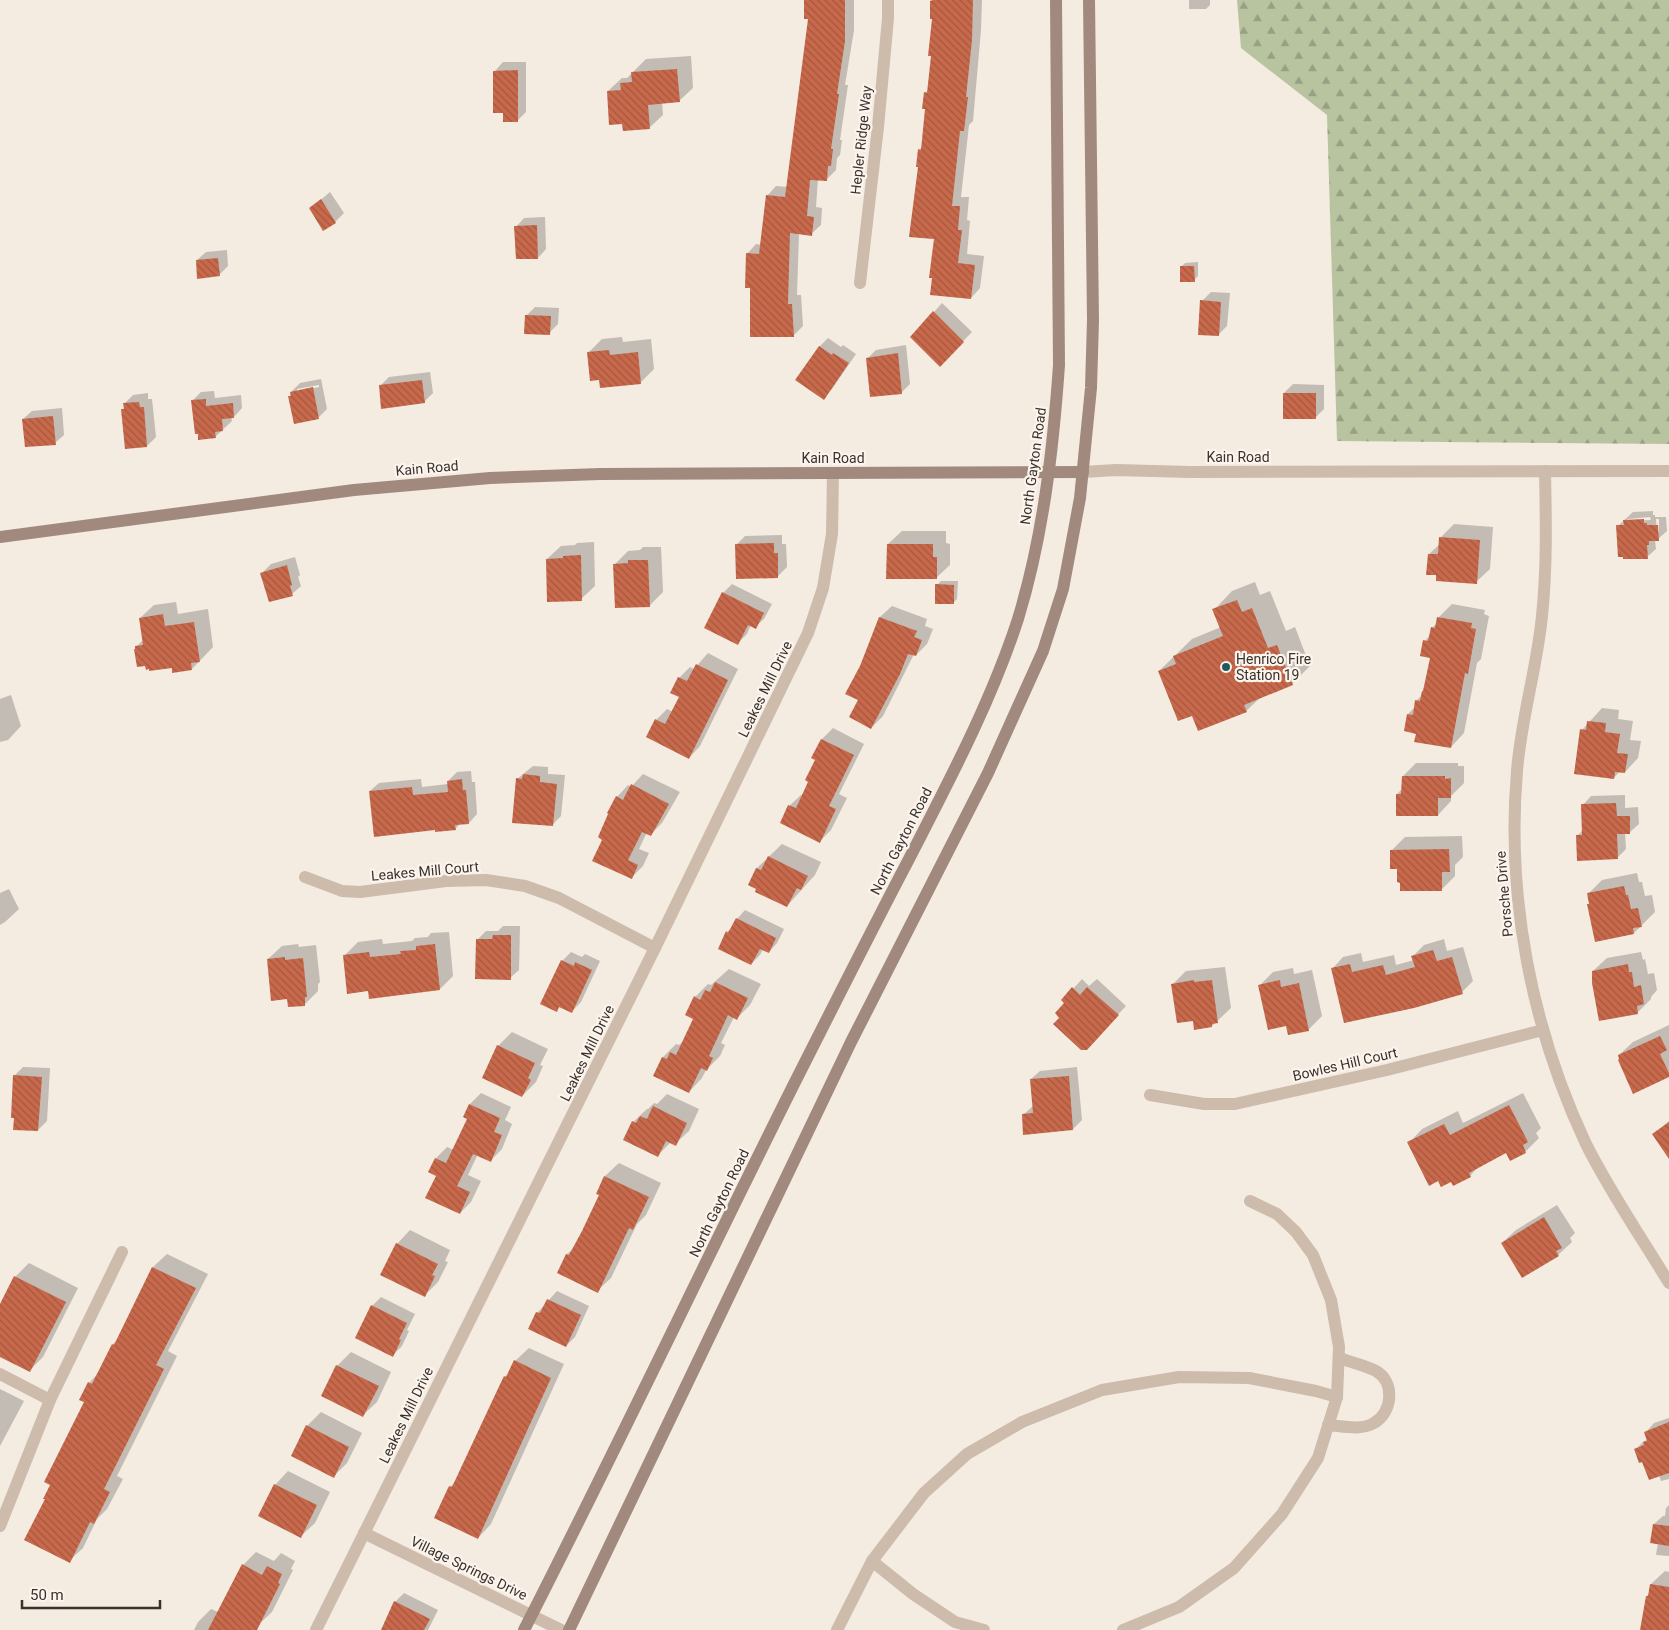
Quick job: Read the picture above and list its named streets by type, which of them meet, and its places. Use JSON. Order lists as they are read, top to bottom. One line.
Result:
{"streets":{"main road":["Kain Road","North Gayton Road"],"street":["Hepler Ridge Way","Leakes Mill Drive","Leakes Mill Court","Porsche Drive","Bowles Hill Court","Village Springs Drive"]},"crossings":[["Kain Road","North Gayton Road"],["Kain Road","Leakes Mill Drive"],["Kain Road","Porsche Drive"],["North Gayton Road","Village Springs Drive"],["Leakes Mill Drive","Leakes Mill Court"],["Leakes Mill Drive","Village Springs Drive"],["Porsche Drive","Bowles Hill Court"]],"places":["Henrico Fire Station 19"],"scale_bar":"50 m"}
